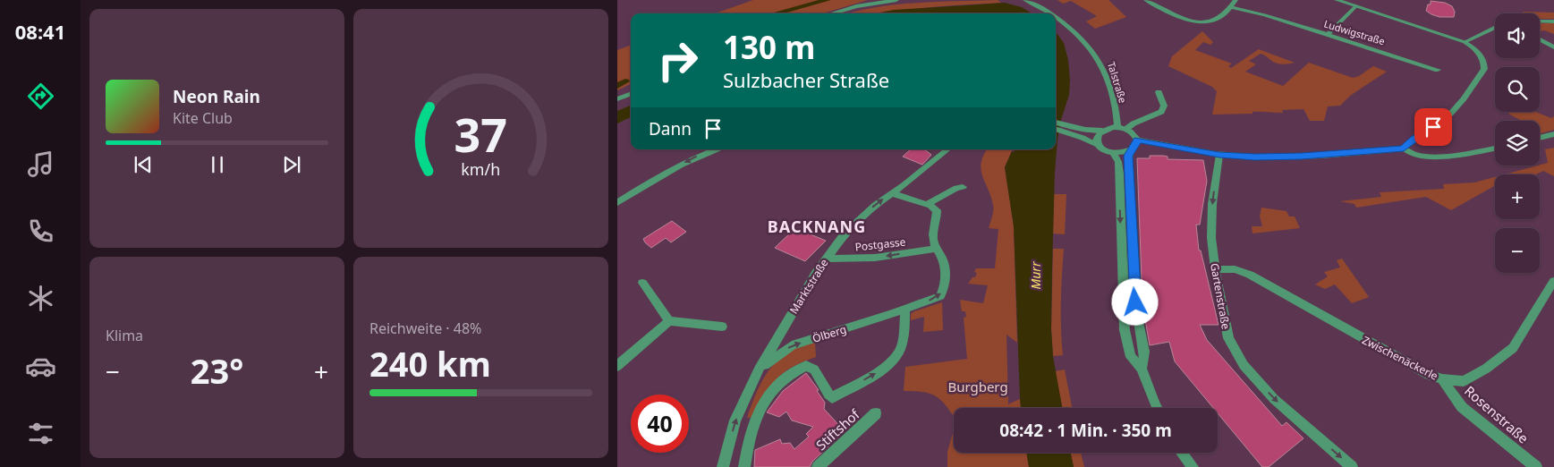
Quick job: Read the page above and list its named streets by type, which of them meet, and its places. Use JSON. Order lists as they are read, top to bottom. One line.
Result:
{"streets":{"street":["Ludwigstraße","Talstraße","Postgasse","Marktstraße","Gartenstraße","Ölberg","Zwischenäckerle","Rosenstraße","Stiftshof"]},"crossings":[["Postgasse","Marktstraße"],["Postgasse","Ölberg"],["Marktstraße","Ölberg"],["Gartenstraße","Zwischenäckerle"],["Zwischenäckerle","Rosenstraße"]],"one_way":["Marktstraße","Gartenstraße","Ölberg"],"districts":["BACKNANG"],"water":["Murr"],"parks":["Burgberg"],"page":{"tabs":"08:41","map_buttons":["+","−"],"turn":["130 m","Sulzbacher Straße"],"song":["Neon Rain","Kite Club"],"then":"Dann","tile":["Klima",["Reichweite · 48%","240 km"]],"heat":["−","23°","+"],"limit":"40","trip":"08:42 · 1 Min. · 350 m","gauge":["37","km/h"]}}
